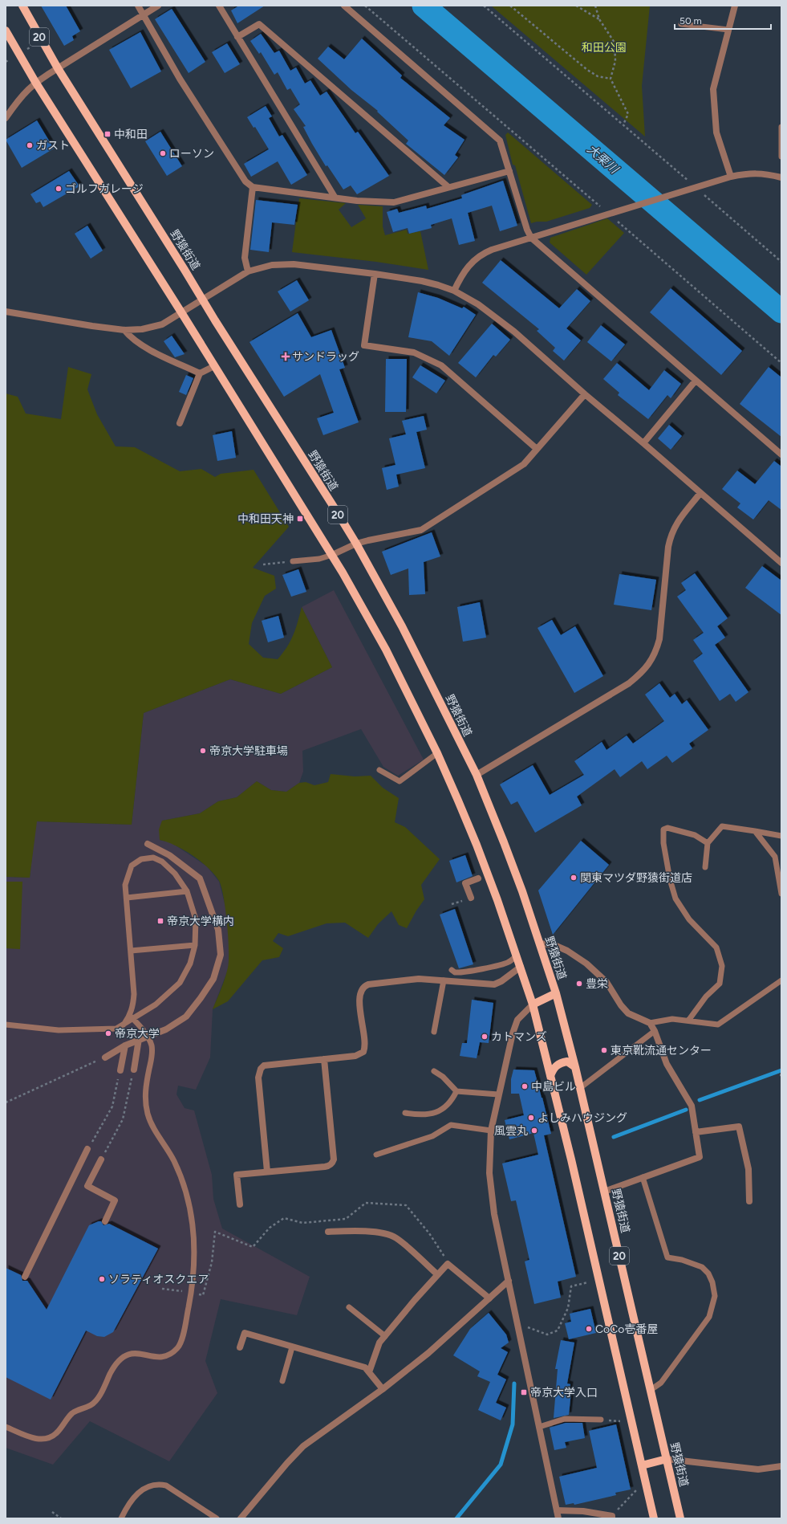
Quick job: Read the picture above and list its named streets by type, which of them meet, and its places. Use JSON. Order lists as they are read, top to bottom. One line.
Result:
{"streets":{"main road":["20","野猿街道"]},"water":["大栗川"],"parks":["和田公園"],"places":{"transit":["中和田","中和田天神","帝京大学構内","帝京大学入口"],"other":["ガスト","ローソン","ゴルフガレージ","帝京大学駐車場","関東マツダ野猿街道店","豊栄","帝京大学","カトマンズ","東京靴流通センター","中島ビル","よしみハウジング","風雲丸","ソラティオスクエア","CoCo壱番屋"],"health":["サンドラッグ"]},"scale_bar":"50 m"}
